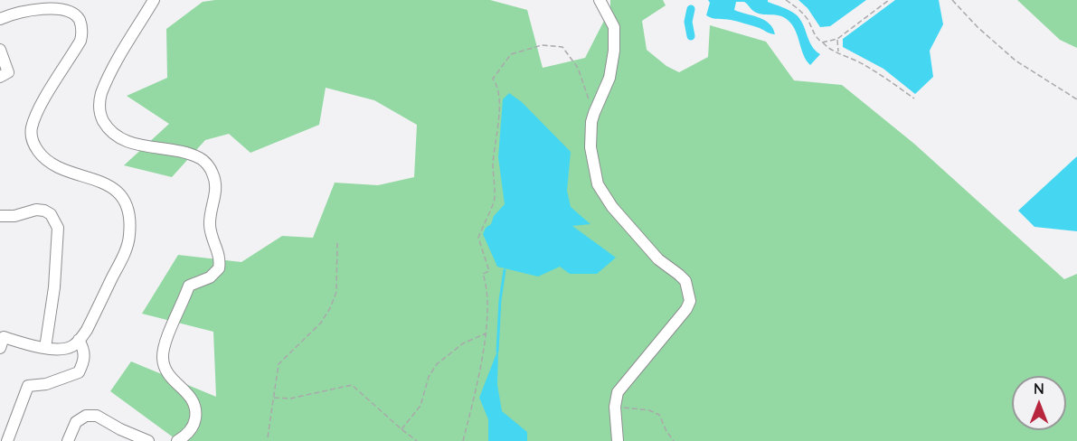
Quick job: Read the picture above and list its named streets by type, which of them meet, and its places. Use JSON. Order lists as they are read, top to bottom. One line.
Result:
{"north":"top"}
